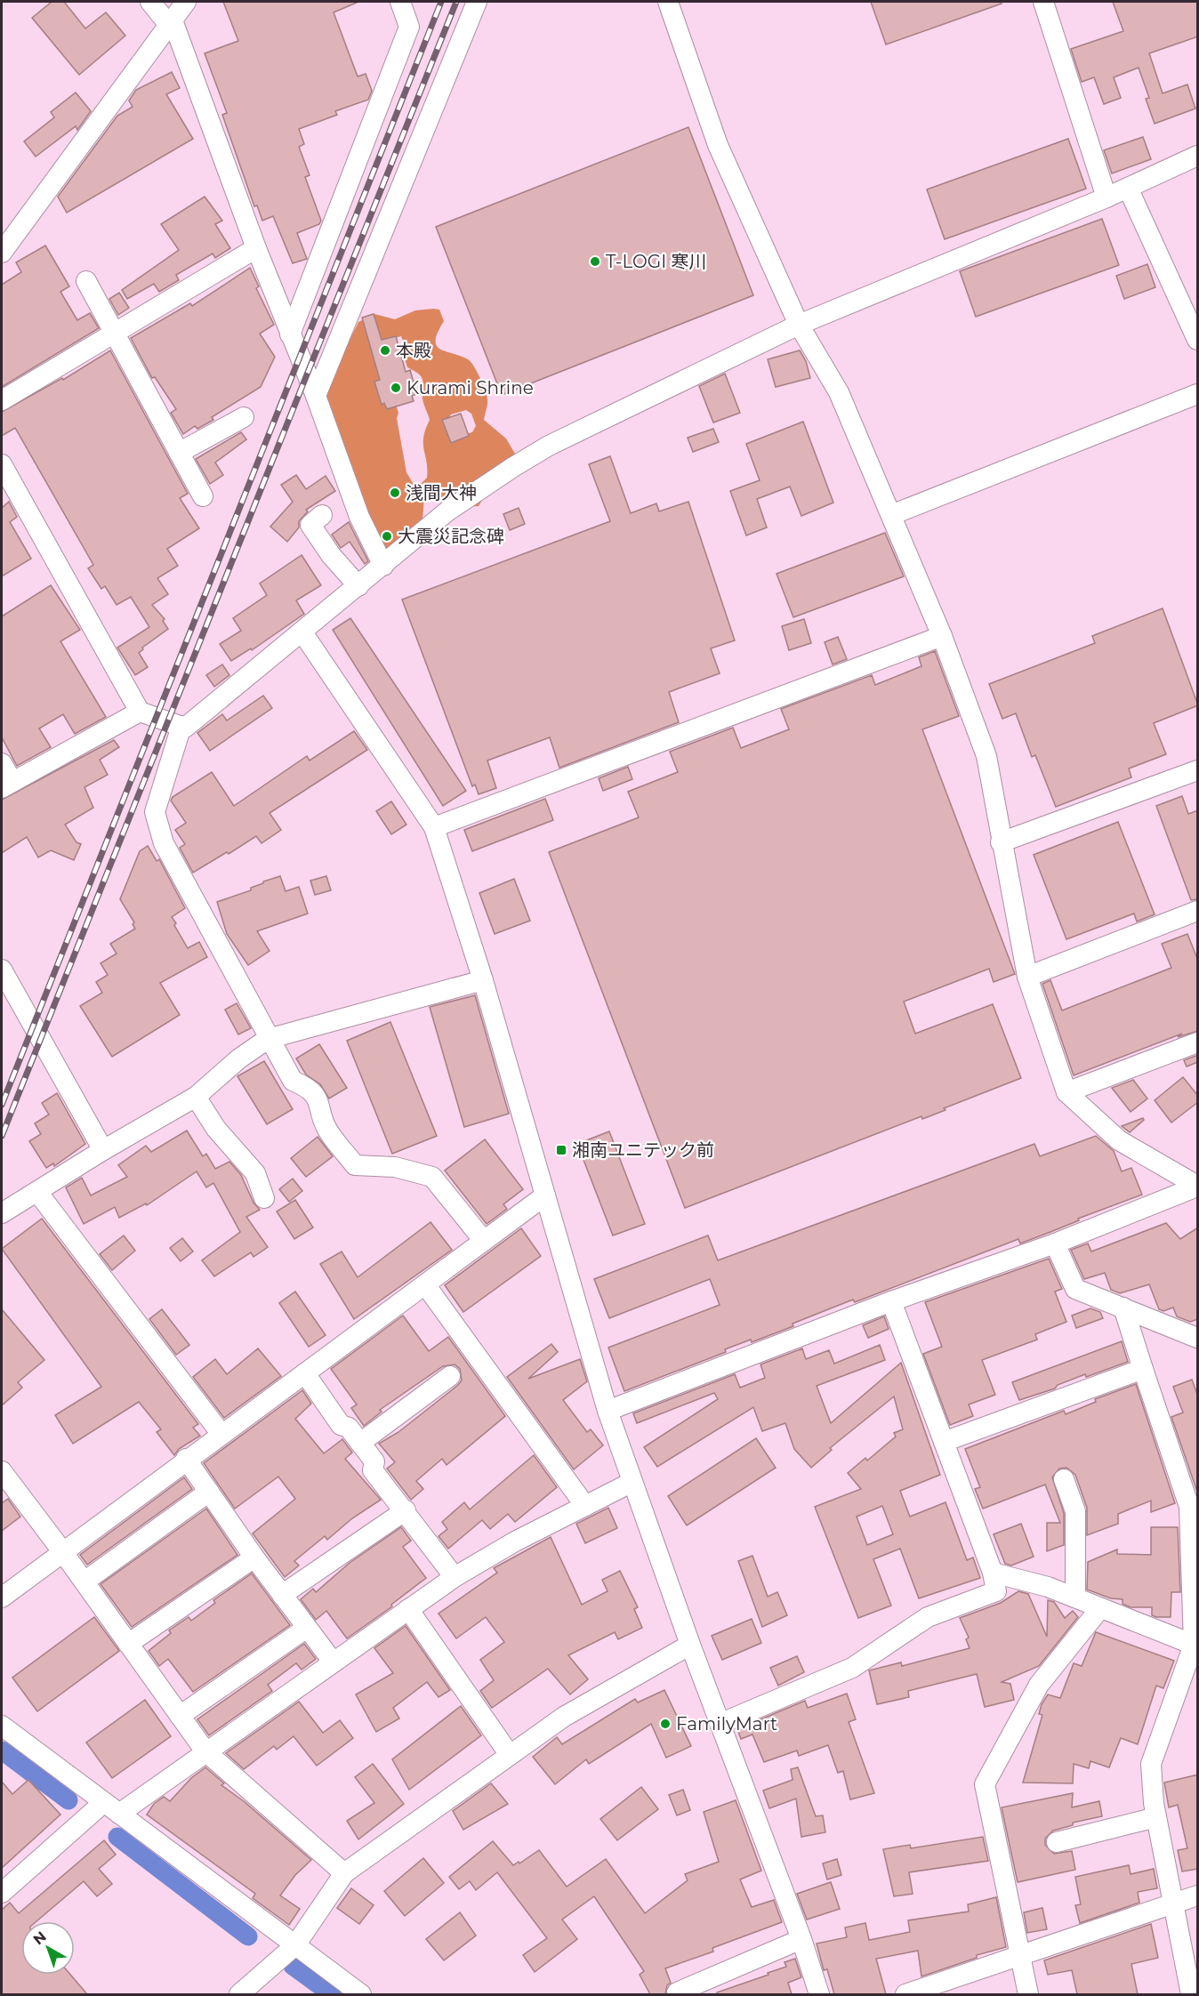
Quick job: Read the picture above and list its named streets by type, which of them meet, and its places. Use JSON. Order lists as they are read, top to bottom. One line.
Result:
{"places":{"other":["T-LOGI 寒川","本殿","Kurami Shrine","浅間大神","大震災記念碑","FamilyMart"],"transit":["湘南ユニテック前"]},"north":"top left"}
